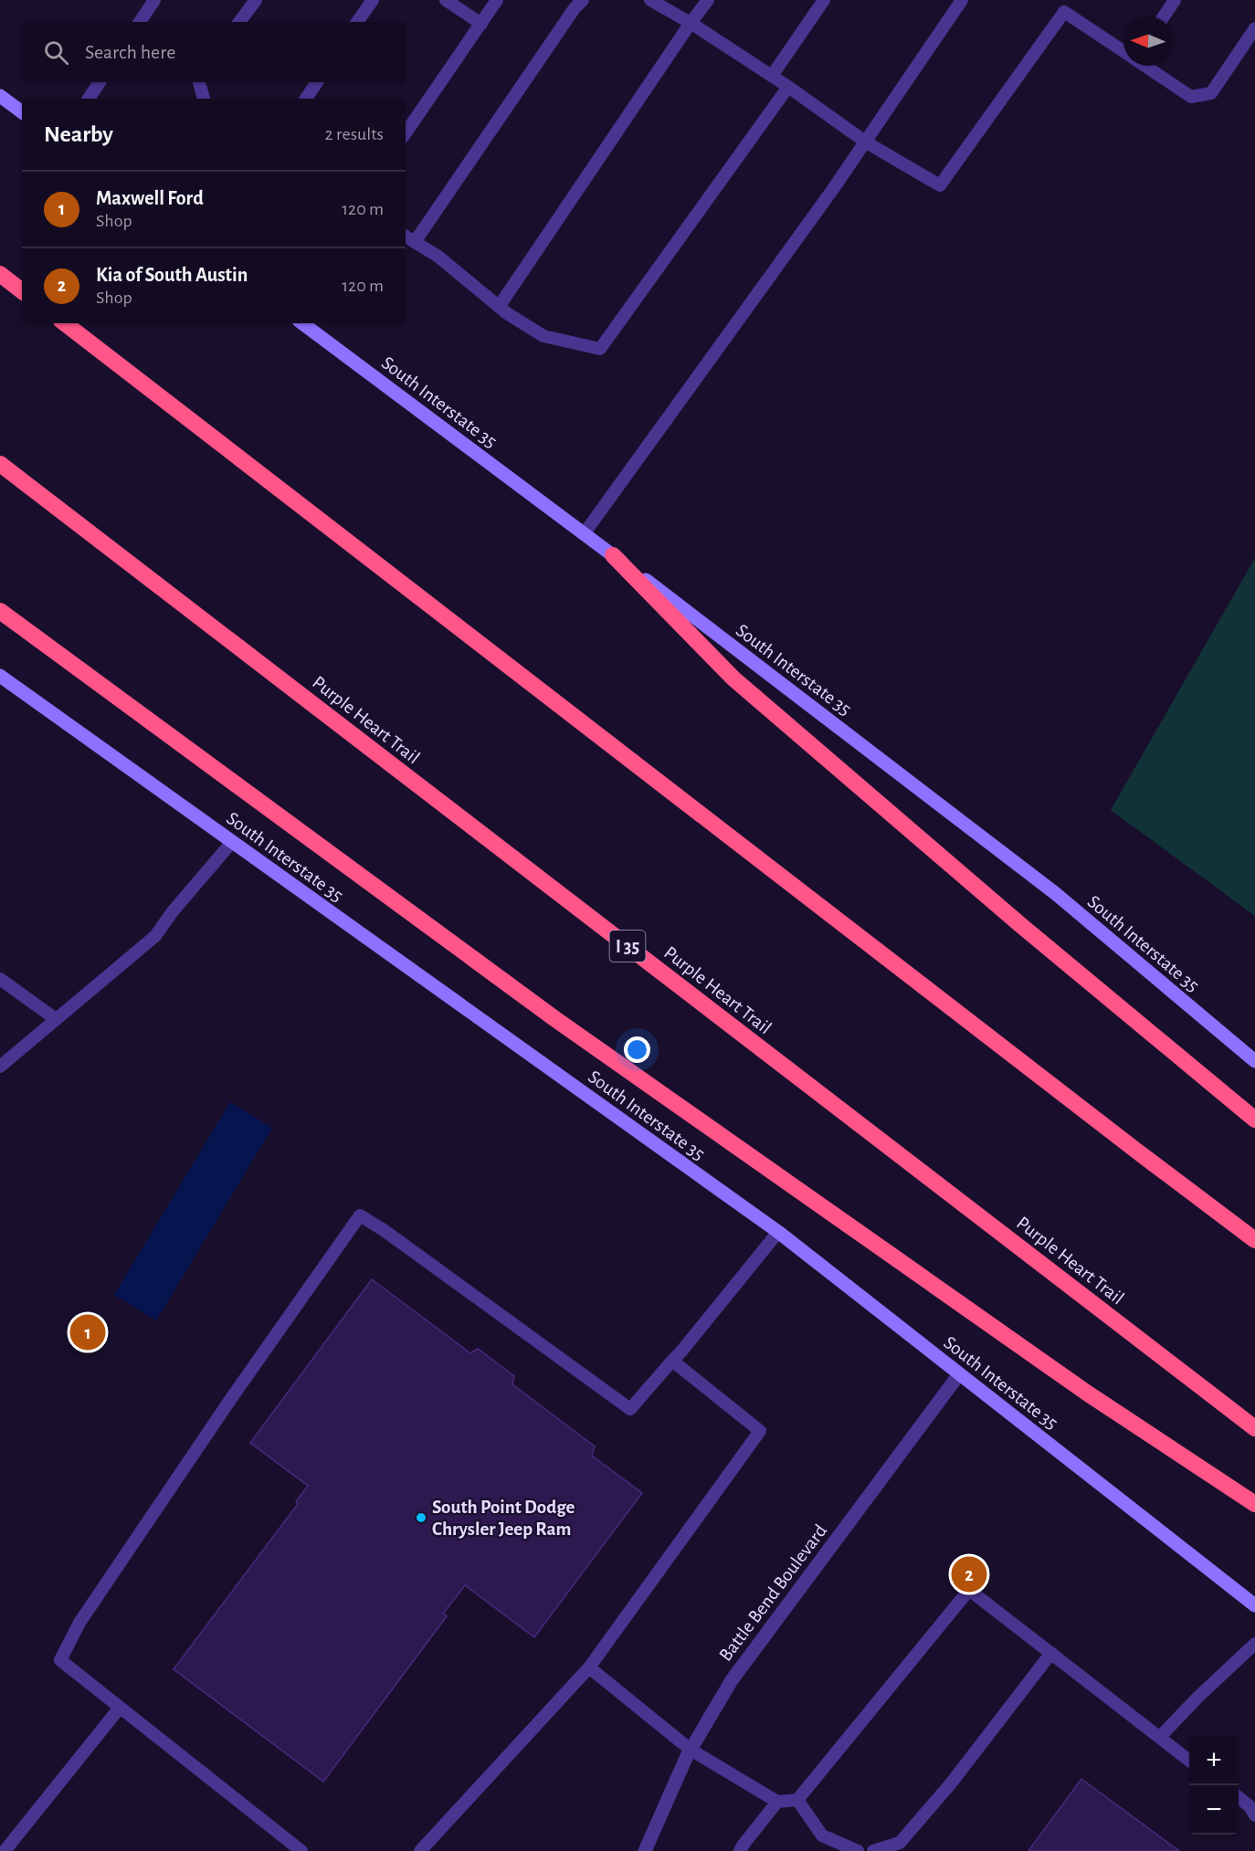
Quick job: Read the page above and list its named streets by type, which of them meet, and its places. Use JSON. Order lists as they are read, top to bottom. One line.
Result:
{"streets":{"highway":["Purple Heart Trail","I 35"],"main road":["South Interstate 35"],"street":["Battle Bend Boulevard"]},"crossings":[["South Interstate 35","Battle Bend Boulevard"]],"places":["South Point Dodge Chrysler Jeep Ram"],"north":"left","page":{"search":"Search here","heading":["Nearby","2 results"],"list":[{"mark":"1","name":"Maxwell Ford","note":"Shop","value":"120 m"},{"mark":"2","name":"Kia of South Austin","note":"Shop","value":"120 m"}],"pins":["1","2"],"map_buttons":["+","−"]}}
